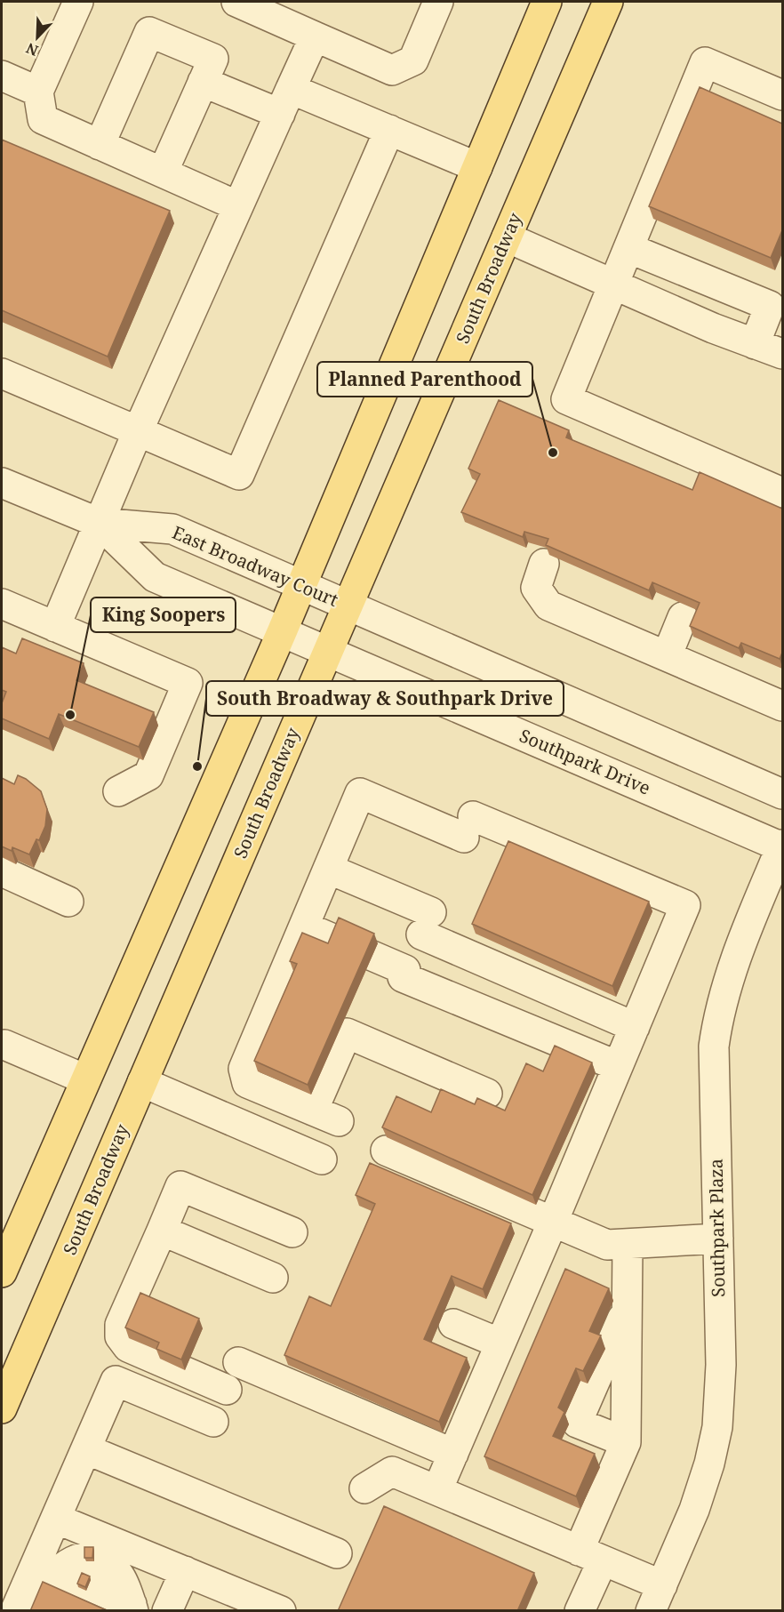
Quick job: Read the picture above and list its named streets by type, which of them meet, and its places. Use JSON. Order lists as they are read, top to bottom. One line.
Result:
{"streets":{"main road":["South Broadway"],"street":["East Broadway Court","Southpark Drive","Southpark Plaza"]},"crossings":[["South Broadway","East Broadway Court"],["South Broadway","Southpark Drive"],["East Broadway Court","Southpark Drive"],["Southpark Drive","Southpark Plaza"]],"places":["Planned Parenthood","King Soopers","South Broadway & Southpark Drive"],"north":"bottom left"}
